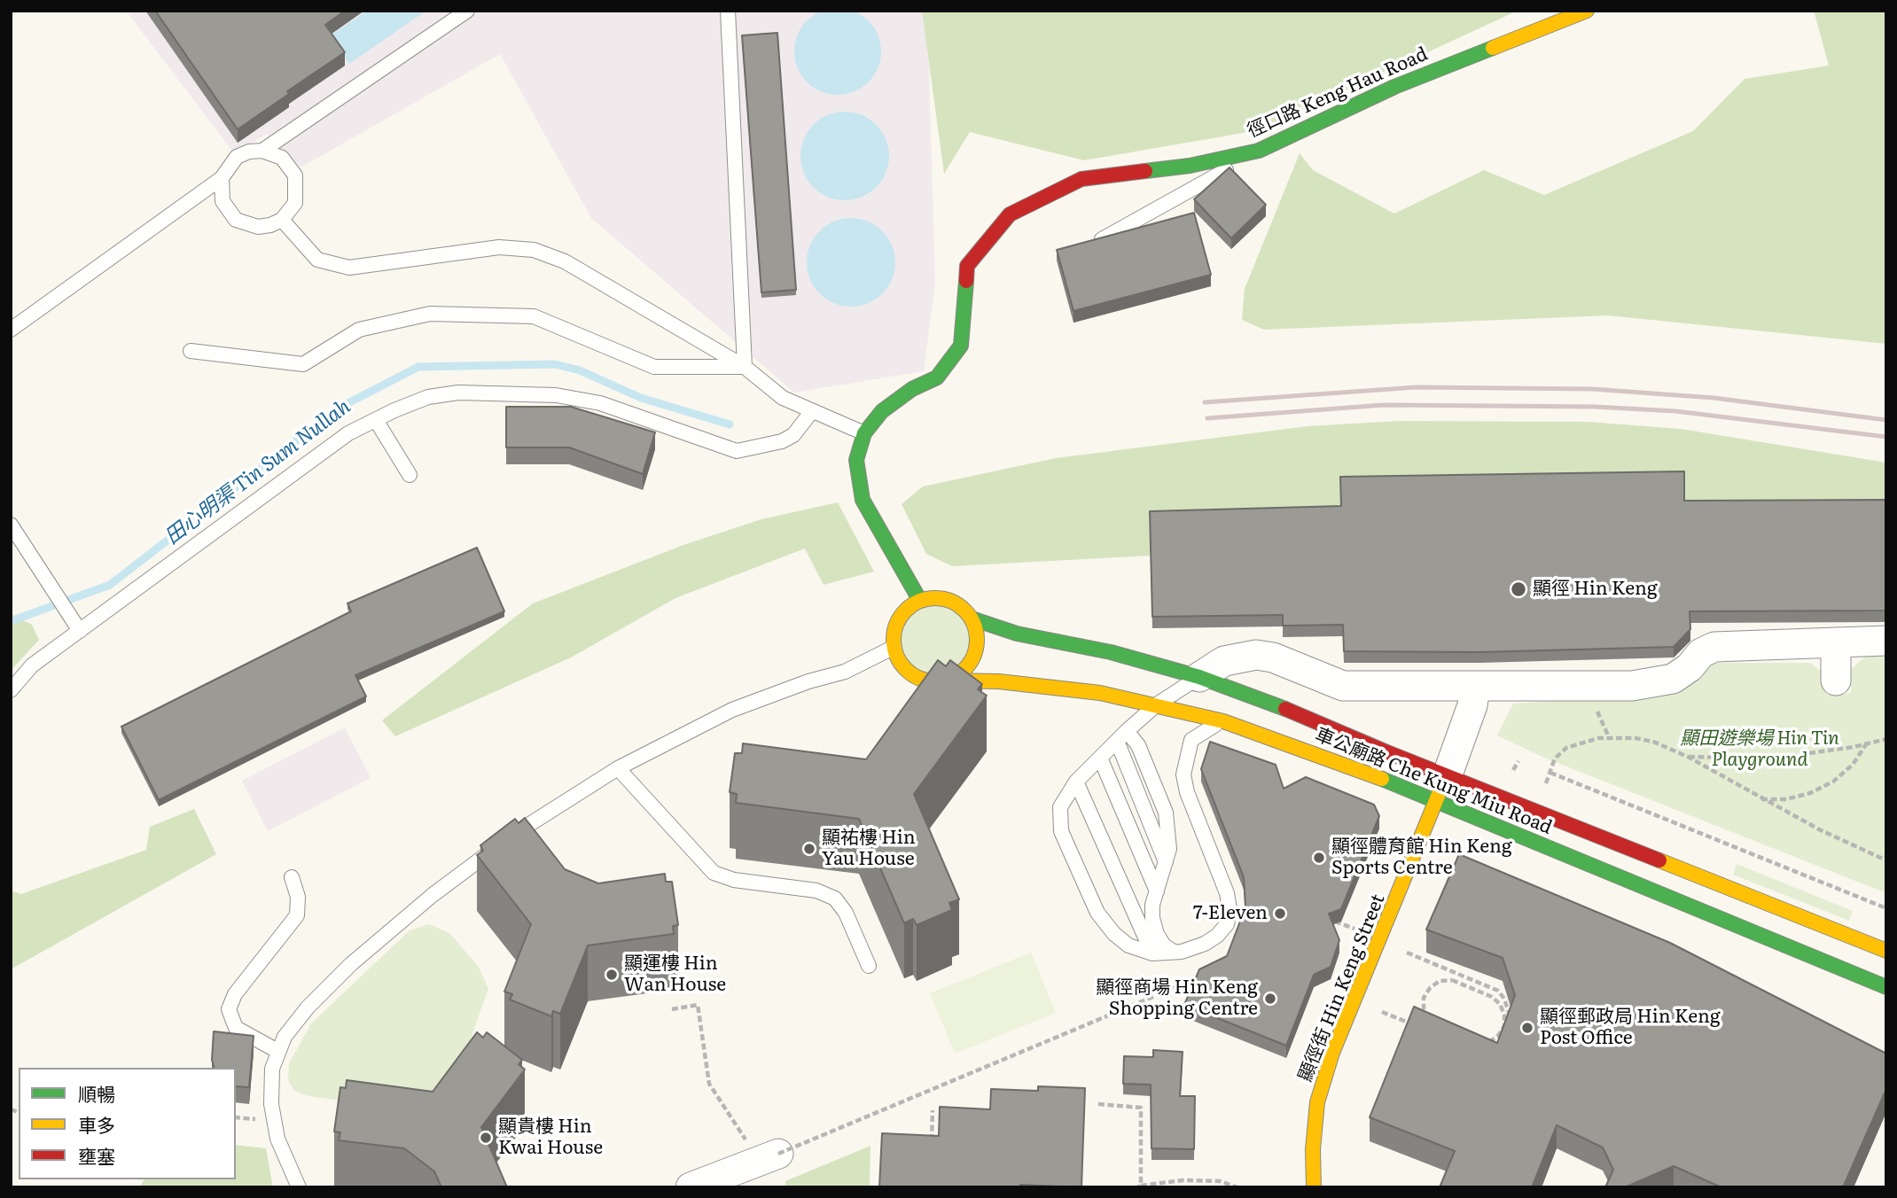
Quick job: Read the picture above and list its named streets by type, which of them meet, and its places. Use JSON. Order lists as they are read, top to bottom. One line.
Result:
{"streets":{"street":["徑口路 Keng Hau Road","車公廟路 Che Kung Miu Road","顯徑街 Hin Keng Street"]},"crossings":[["徑口路 Keng Hau Road","車公廟路 Che Kung Miu Road"],["車公廟路 Che Kung Miu Road","顯徑街 Hin Keng Street"]],"water":["田心明渠 Tin Sum Nullah"],"parks":["顯田遊樂場 Hin Tin Playground"],"places":["顯徑 Hin Keng","顯祐樓 Hin Yau House","顯徑體育館 Hin Keng Sports Centre","7-Eleven","顯運樓 Hin Wan House","顯徑商場 Hin Keng Shopping Centre","顯徑郵政局 Hin Keng Post Office","顯貴樓 Hin Kwai House"],"legend":["順暢","車多","壅塞"]}
